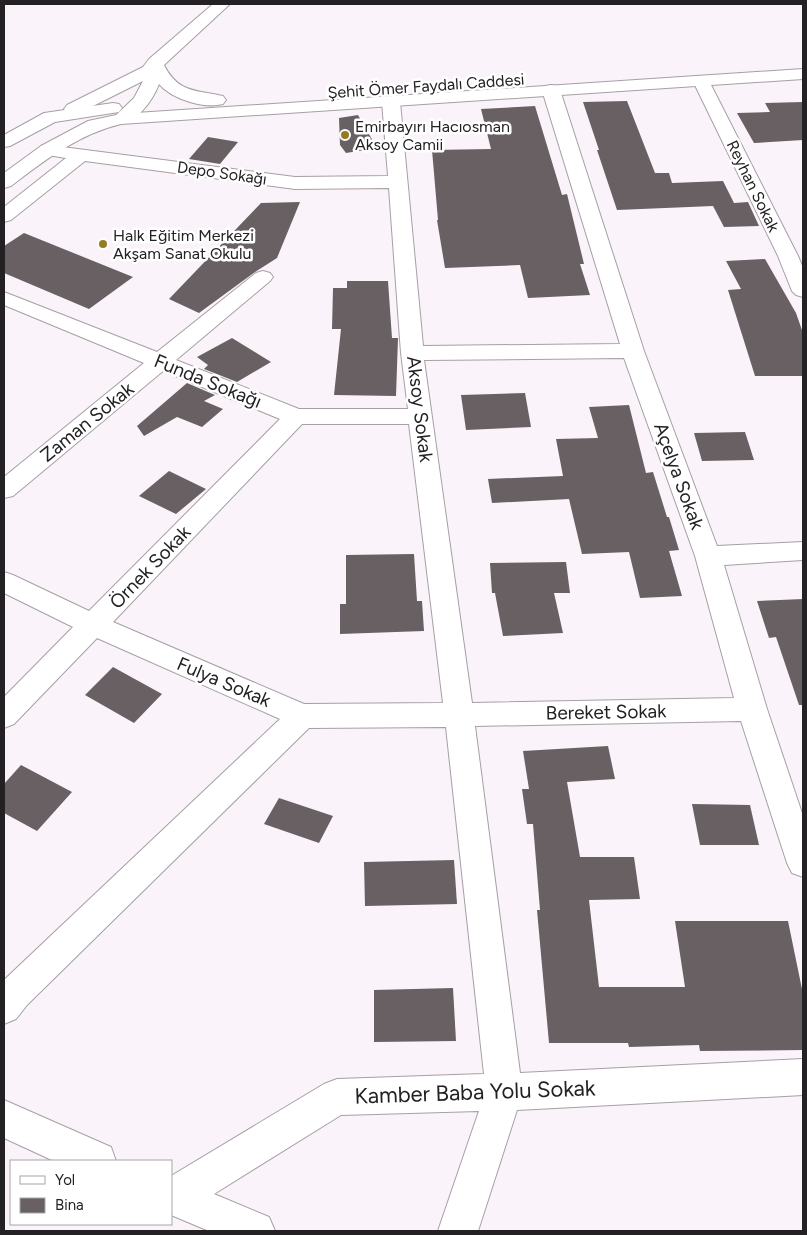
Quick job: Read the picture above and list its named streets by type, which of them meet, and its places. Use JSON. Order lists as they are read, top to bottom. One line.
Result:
{"streets":{"street":["Şehit Ömer Faydalı Caddesi","Depo Sokağı","Reyhan Sokak","Funda Sokağı","Aksoy Sokak","Zaman Sokak","Açelya Sokak","Örnek Sokak","Fulya Sokak","Bereket Sokak","Kamber Baba Yolu Sokak"]},"crossings":[["Şehit Ömer Faydalı Caddesi","Depo Sokağı"],["Şehit Ömer Faydalı Caddesi","Reyhan Sokak"],["Şehit Ömer Faydalı Caddesi","Aksoy Sokak"],["Şehit Ömer Faydalı Caddesi","Açelya Sokak"],["Depo Sokağı","Aksoy Sokak"],["Funda Sokağı","Aksoy Sokak"],["Funda Sokağı","Zaman Sokak"],["Funda Sokağı","Örnek Sokak"],["Aksoy Sokak","Fulya Sokak"],["Aksoy Sokak","Bereket Sokak"],["Aksoy Sokak","Kamber Baba Yolu Sokak"],["Açelya Sokak","Bereket Sokak"],["Örnek Sokak","Fulya Sokak"],["Fulya Sokak","Bereket Sokak"]],"places":["Emirbayırı Hacıosman Aksoy Camii","Halk Eğitim Merkezi Akşam Sanat Okulu"],"legend":["Yol","Bina"]}
